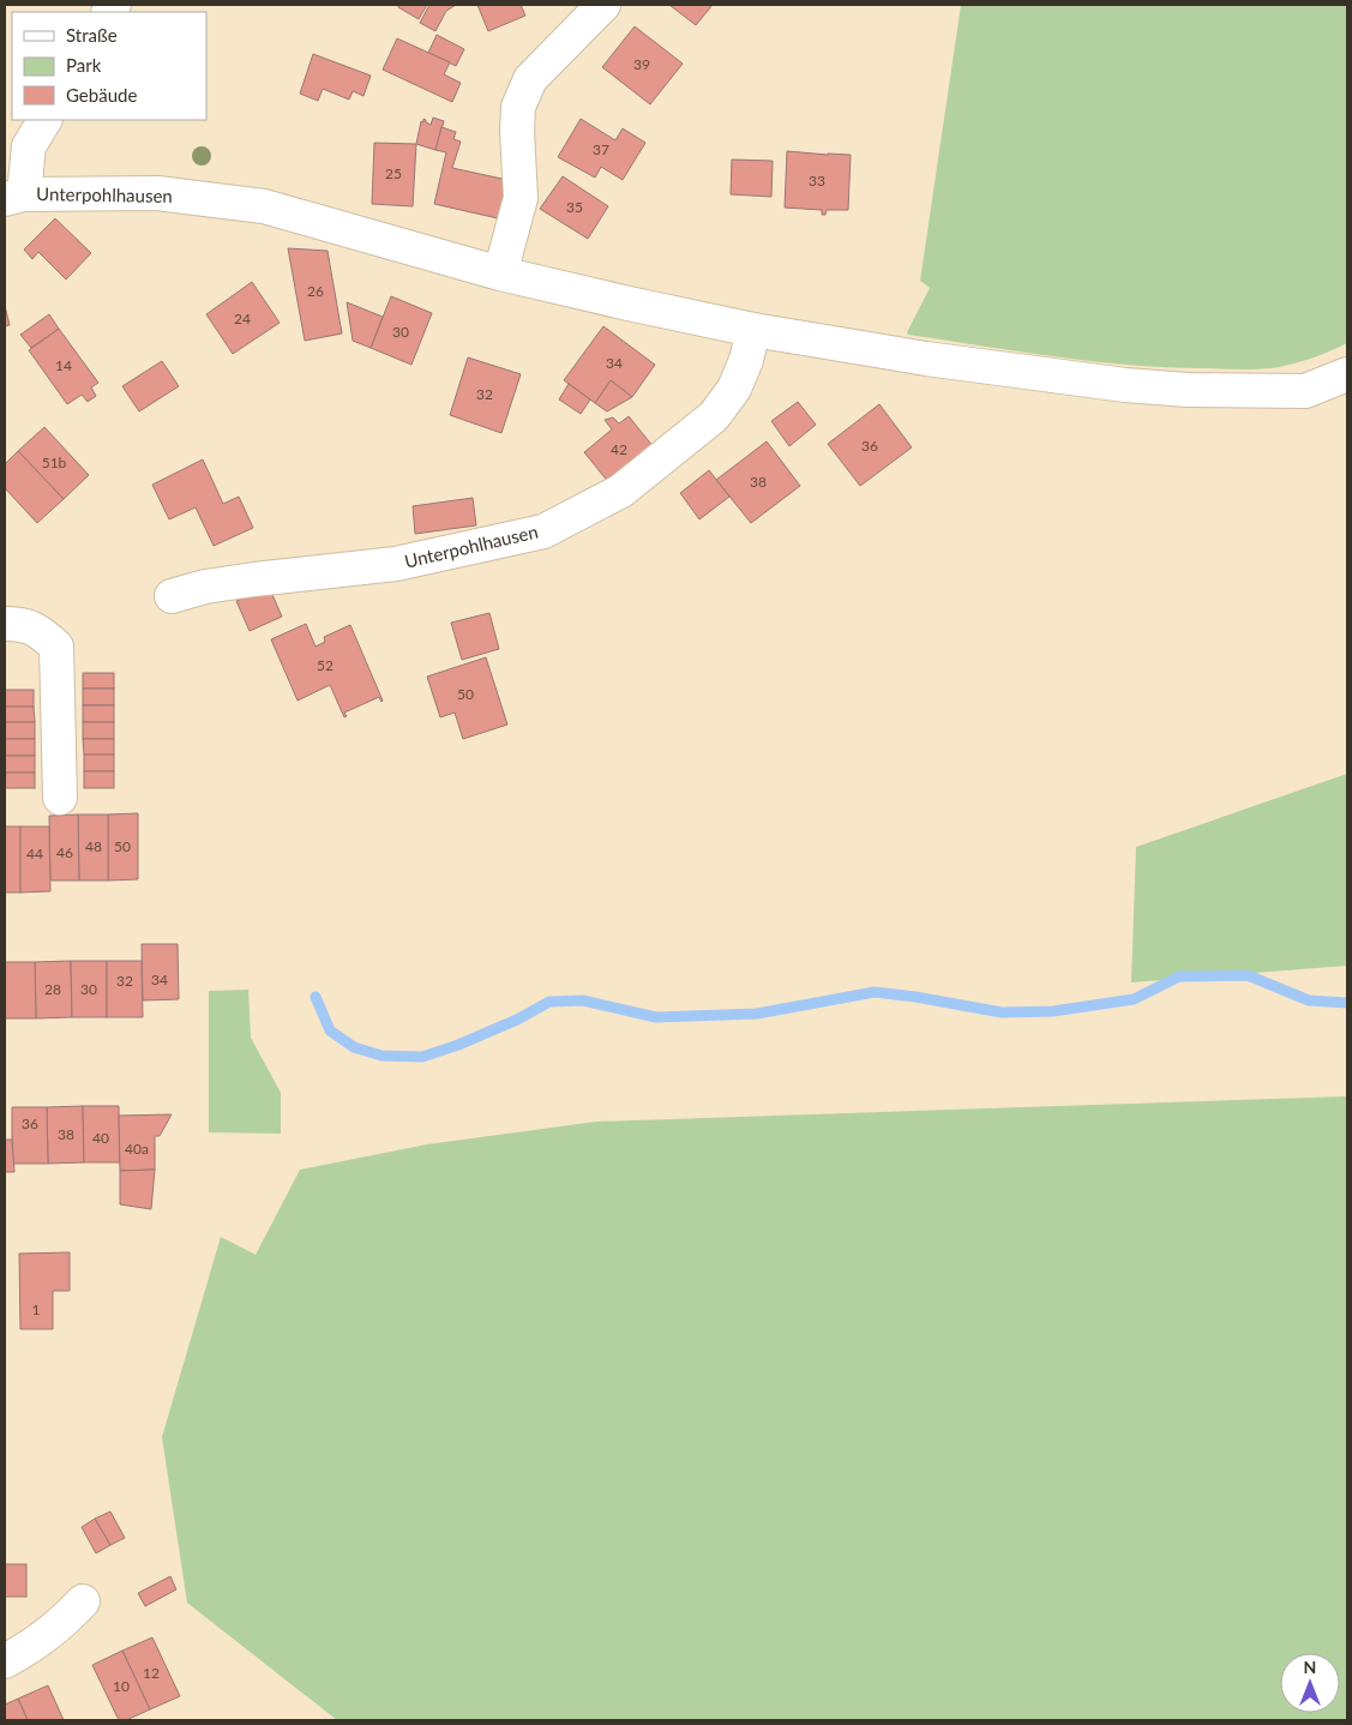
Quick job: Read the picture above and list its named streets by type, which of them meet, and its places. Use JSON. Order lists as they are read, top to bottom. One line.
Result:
{"streets":{"street":["Unterpohlhausen"]},"house_numbers":["39","37","25","33","35","26","24","30","34","14","32","36","42","51b","38","52","50","48","50","46","44","34","32","28","30","36","38","40","40a","1","12","10"],"legend":["Straße","Park","Gebäude"],"north":"top"}
